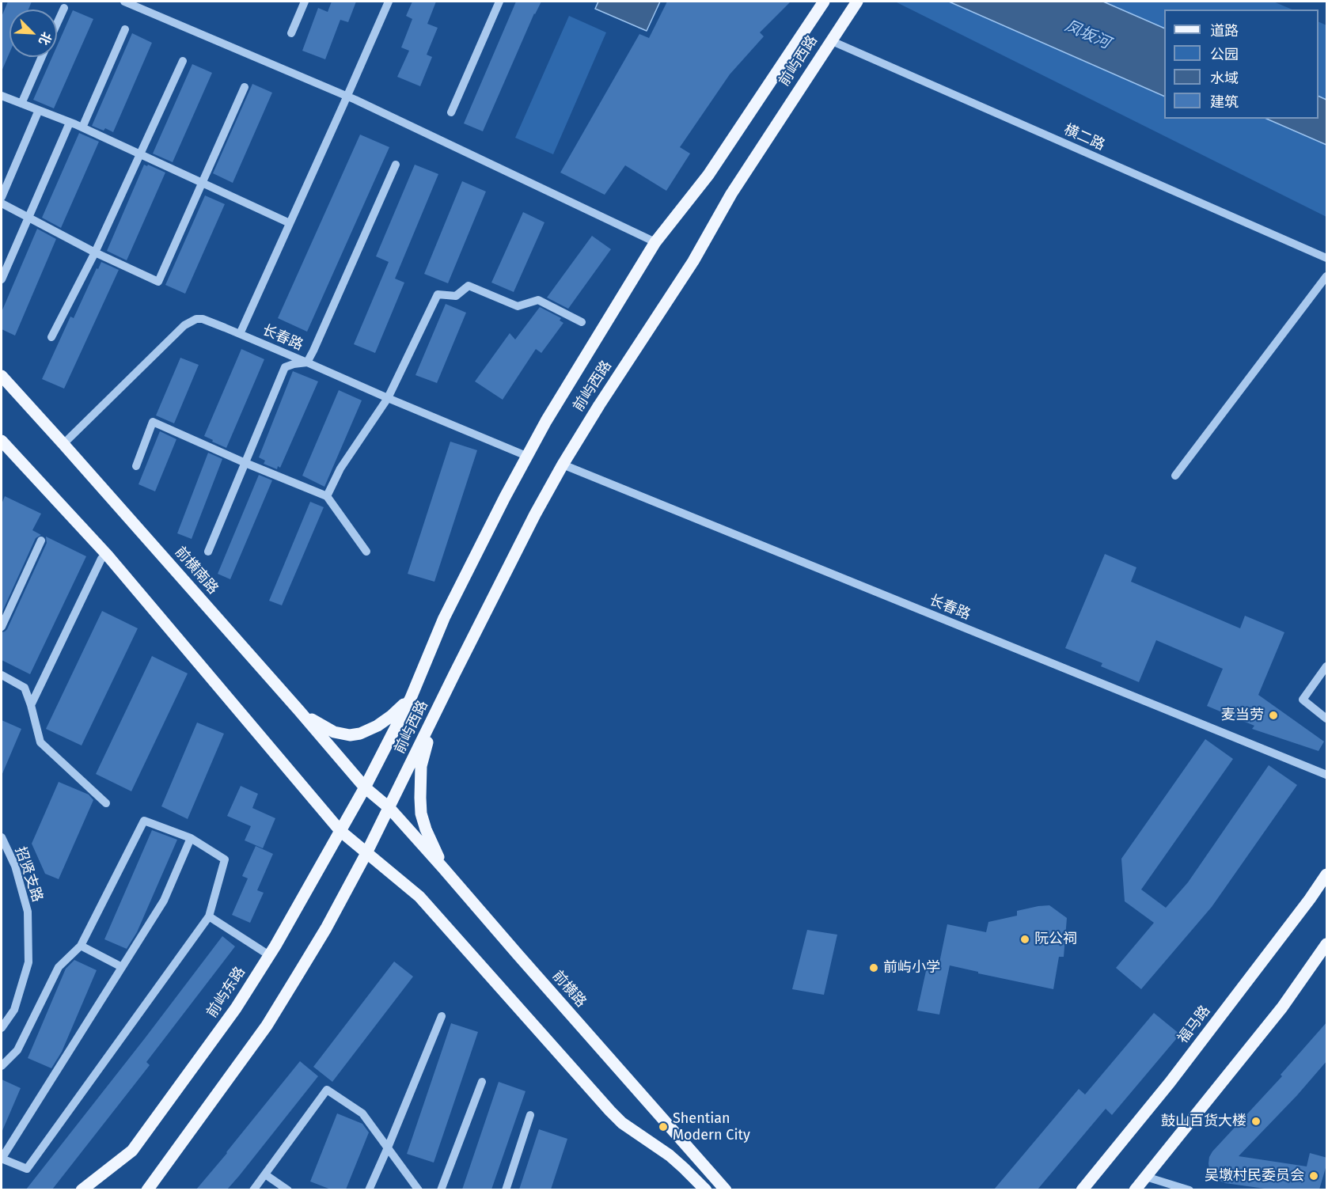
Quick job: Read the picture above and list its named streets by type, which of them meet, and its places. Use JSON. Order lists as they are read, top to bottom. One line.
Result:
{"streets":{"main road":["前屿西路","前横南路","前横路","前屿东路","福马路"],"street":["横二路","长春路","招贤支路"]},"crossings":[["前屿西路","横二路"],["前屿西路","长春路"],["前屿西路","前横南路"],["前屿西路","前横路"],["前屿西路","前屿东路"],["长春路","前横南路"],["前横南路","前横路"],["前横南路","前屿东路"]],"water":["凤坂河"],"places":["麦当劳","阮公祠","前屿小学","鼓山百货大楼","Shentian Modern City","吴墩村民委员会"],"legend":["道路","公园","水域","建筑"],"north":"bottom right"}
